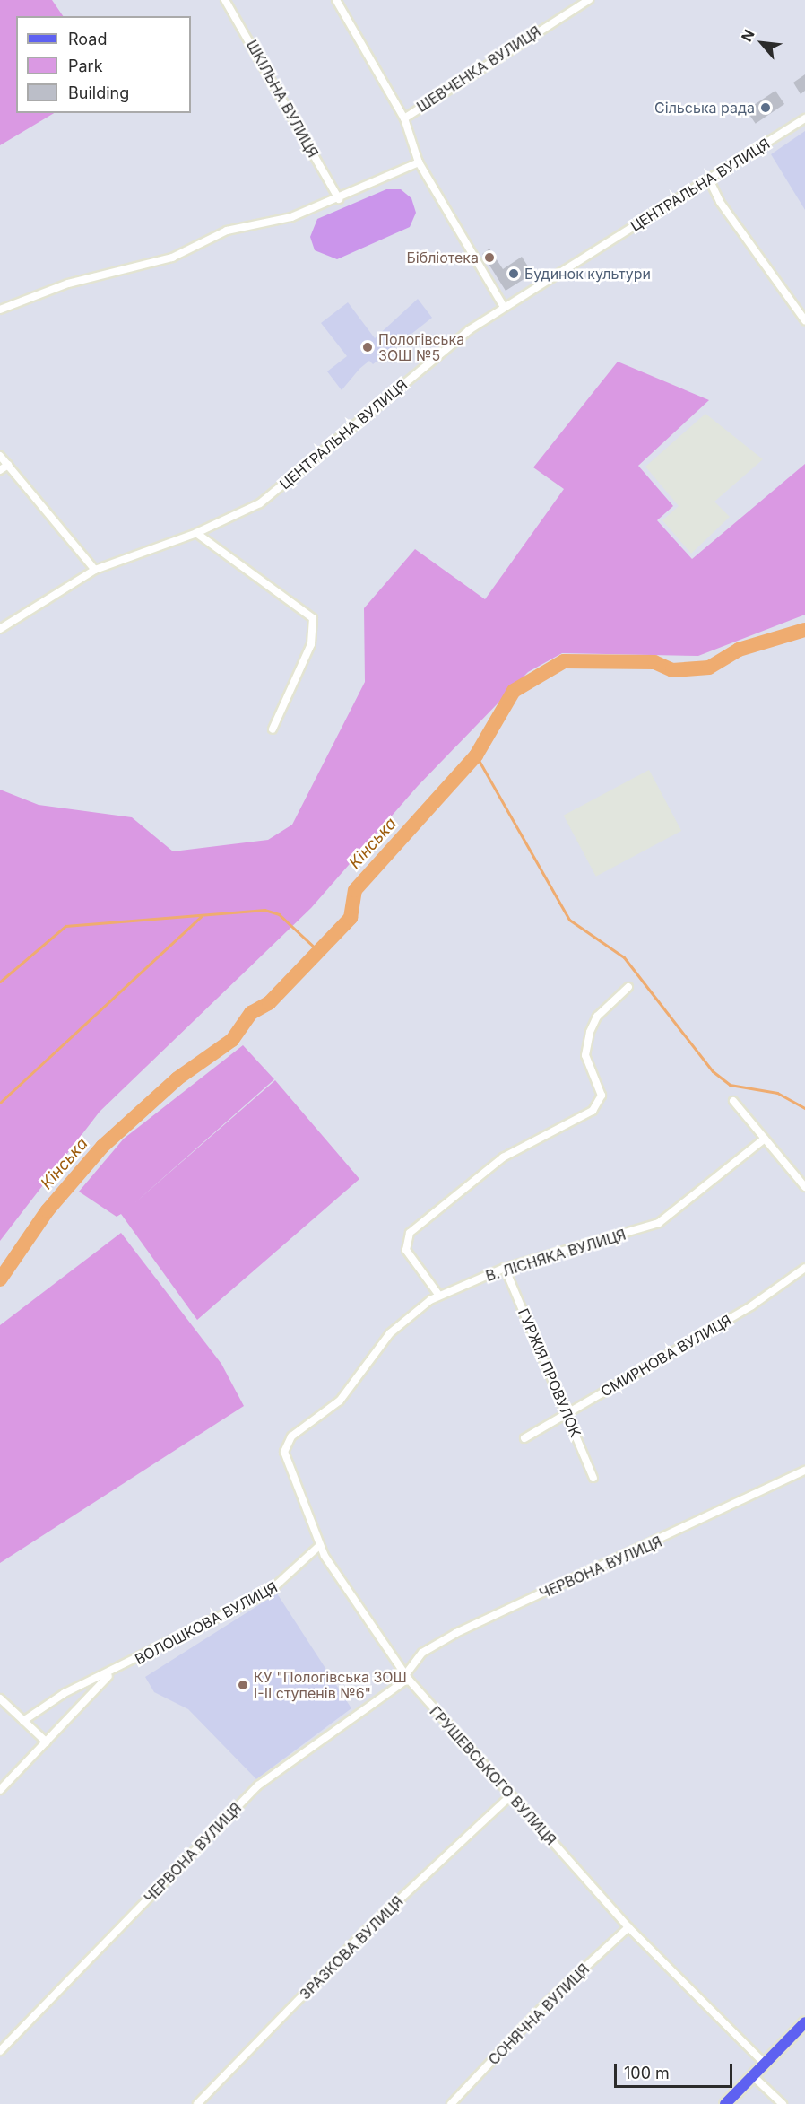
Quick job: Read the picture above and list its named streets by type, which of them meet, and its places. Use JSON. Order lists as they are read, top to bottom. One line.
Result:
{"streets":{"street":["ШЕВЧЕНКА ВУЛИЦЯ","ШКІЛЬНА ВУЛИЦЯ","ЦЕНТРАЛЬНА ВУЛИЦЯ","В. ЛІСНЯКА ВУЛИЦЯ","СМИРНОВА ВУЛИЦЯ","ГУРЖІЯ ПРОВУЛОК","ЧЕРВОНА ВУЛИЦЯ","ВОЛОШКОВА ВУЛИЦЯ","ГРУШЕВСЬКОГО ВУЛИЦЯ","ЗРАЗКОВА ВУЛИЦЯ","СОНЯЧНА ВУЛИЦЯ"]},"crossings":[["ШЕВЧЕНКА ВУЛИЦЯ","ЦЕНТРАЛЬНА ВУЛИЦЯ"],["В. ЛІСНЯКА ВУЛИЦЯ","ГУРЖІЯ ПРОВУЛОК"],["В. ЛІСНЯКА ВУЛИЦЯ","ГРУШЕВСЬКОГО ВУЛИЦЯ"],["СМИРНОВА ВУЛИЦЯ","ГУРЖІЯ ПРОВУЛОК"],["ЧЕРВОНА ВУЛИЦЯ","ГРУШЕВСЬКОГО ВУЛИЦЯ"],["ВОЛОШКОВА ВУЛИЦЯ","ГРУШЕВСЬКОГО ВУЛИЦЯ"],["ГРУШЕВСЬКОГО ВУЛИЦЯ","ЗРАЗКОВА ВУЛИЦЯ"],["ГРУШЕВСЬКОГО ВУЛИЦЯ","СОНЯЧНА ВУЛИЦЯ"]],"water":["Кінська"],"places":["Сільська рада","Бібліотека","Будинок культури","Пологівська ЗОШ №5","КУ \"Пологівська ЗОШ І-ІІ ступенів №6\""],"legend":["Road","Park","Building"],"scale_bar":"100 m","north":"top left"}
